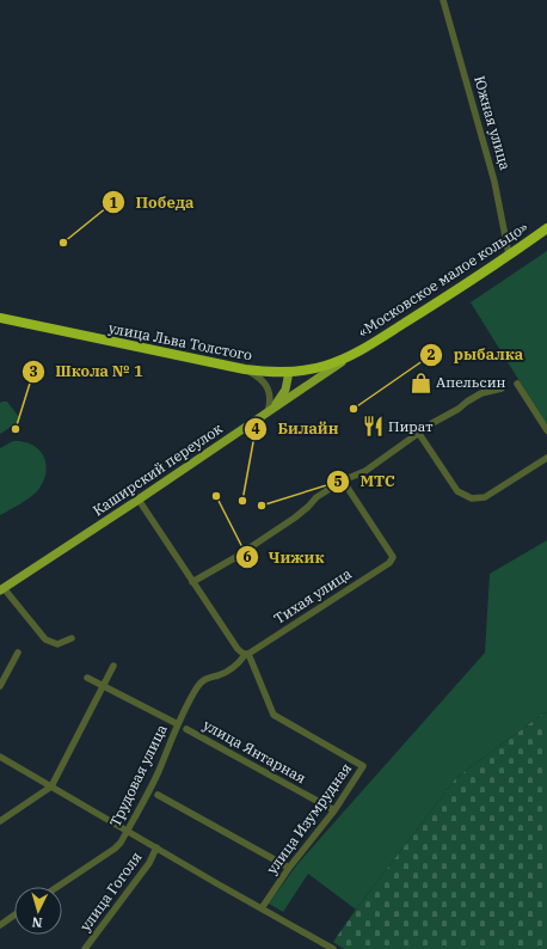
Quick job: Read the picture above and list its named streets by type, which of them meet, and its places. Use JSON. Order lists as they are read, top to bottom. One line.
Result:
{"streets":{"highway":["«Московское малое кольцо»","улица Льва Толстого"],"main road":["Каширский переулок"],"street":["Южная улица","Тихая улица","улица Янтарная","Трудовая улица","улица Изумрудная","улица Гоголя"]},"crossings":[["Южная улица","«Московское малое кольцо»"],["«Московское малое кольцо»","улица Льва Толстого"],["«Московское малое кольцо»","Каширский переулок"],["улица Льва Толстого","Каширский переулок"],["Тихая улица","Трудовая улица"],["Тихая улица","улица Изумрудная"],["улица Янтарная","улица Изумрудная"]],"places":{"other":["Победа","рыбалка","Школа № 1","Чижик","Билайн","МТС"],"shop":["Апельсин"],"restaurant":["Пират"]},"north":"bottom"}
